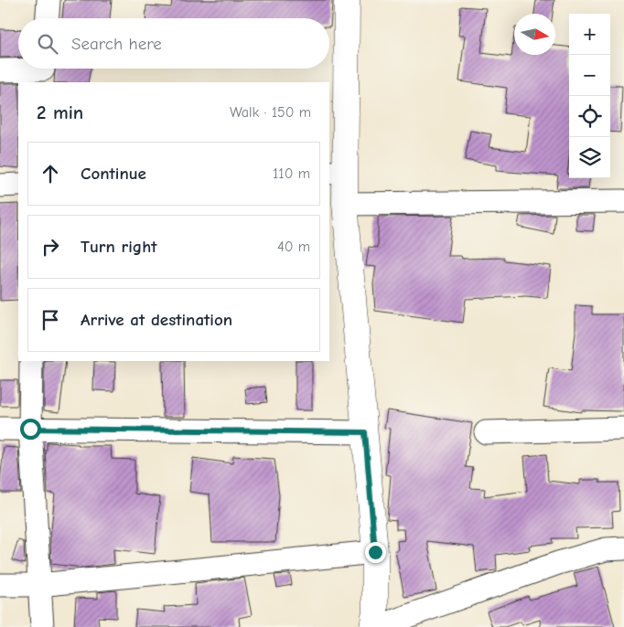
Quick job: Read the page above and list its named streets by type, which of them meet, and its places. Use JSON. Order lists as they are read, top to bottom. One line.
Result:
{"north":"right","page":{"map_buttons":["+","−"],"search":"Search here","heading":["2 min","Walk · 150 m"],"list":[["Continue","110 m"],["Turn right","40 m"],"Arrive at destination"]}}
